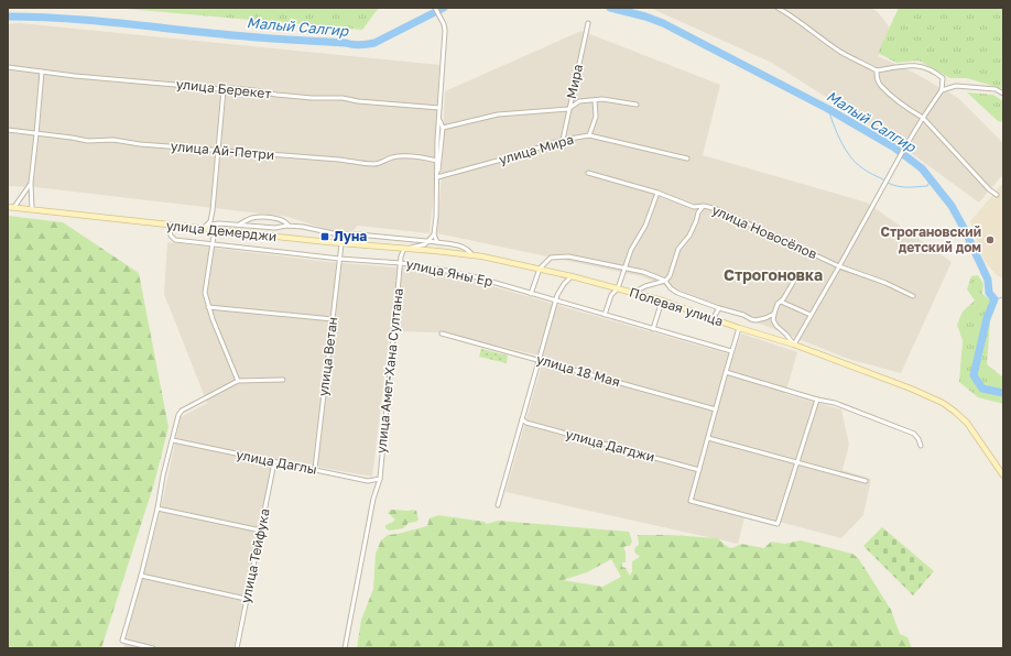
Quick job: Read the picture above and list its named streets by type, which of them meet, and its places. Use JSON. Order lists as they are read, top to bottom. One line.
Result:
{"streets":{"main road":["улица Демерджи","Полевая улица"],"street":["Мира","улица Берекет","улица Мира","улица Ай-Петри","улица Новосёлов","улица Яны Ер","улица Ветан","улица Амет-Хана Султана","улица 18 Мая","улица Дагджи","улица Даглы","улица Тейфука"]},"crossings":[["Мира","улица Мира"],["улица Демерджи","улица Яны Ер"],["улица Демерджи","Полевая улица"],["улица Демерджи","улица Ветан"],["улица Демерджи","улица Амет-Хана Султана"],["улица Яны Ер","улица Ветан"],["улица Яны Ер","улица Амет-Хана Султана"],["улица Ветан","улица Даглы"],["улица Амет-Хана Султана","улица Даглы"],["улица Даглы","улица Тейфука"]],"districts":["Строгоновка"],"water":["Малый Салгир"],"places":{"transit":["Луна"],"other":["Строгановский детский дом"]}}
